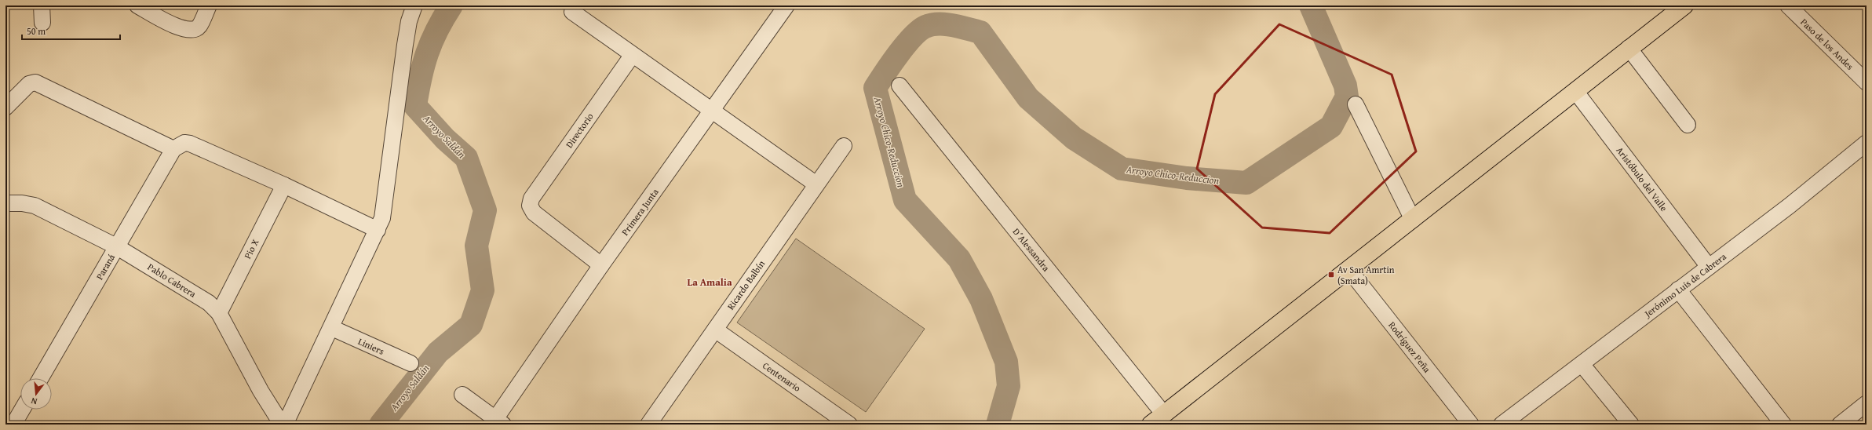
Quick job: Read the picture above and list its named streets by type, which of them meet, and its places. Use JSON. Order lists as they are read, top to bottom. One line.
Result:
{"streets":{"street":["Paso de los Andes","Directorio","Aristóbulo del Valle","Primera Junta","Pio X","D´Alessandra","Paraná","Pablo Cabrera","Ricardo Balbín","Jerónimo Luis de Cabrera","Liniers","Rodríguez Peña","Centenario"]},"crossings":[["Directorio","Primera Junta"],["Aristóbulo del Valle","Jerónimo Luis de Cabrera"],["Pio X","Pablo Cabrera"],["Paraná","Pablo Cabrera"],["Ricardo Balbín","Centenario"]],"districts":["La Amalia"],"water":["Arroyo Saldán","Arroyo Chico-Reduccion"],"places":{"transit":["Av San Amrtin (Smata)"]},"scale_bar":"50 m","north":"bottom"}
